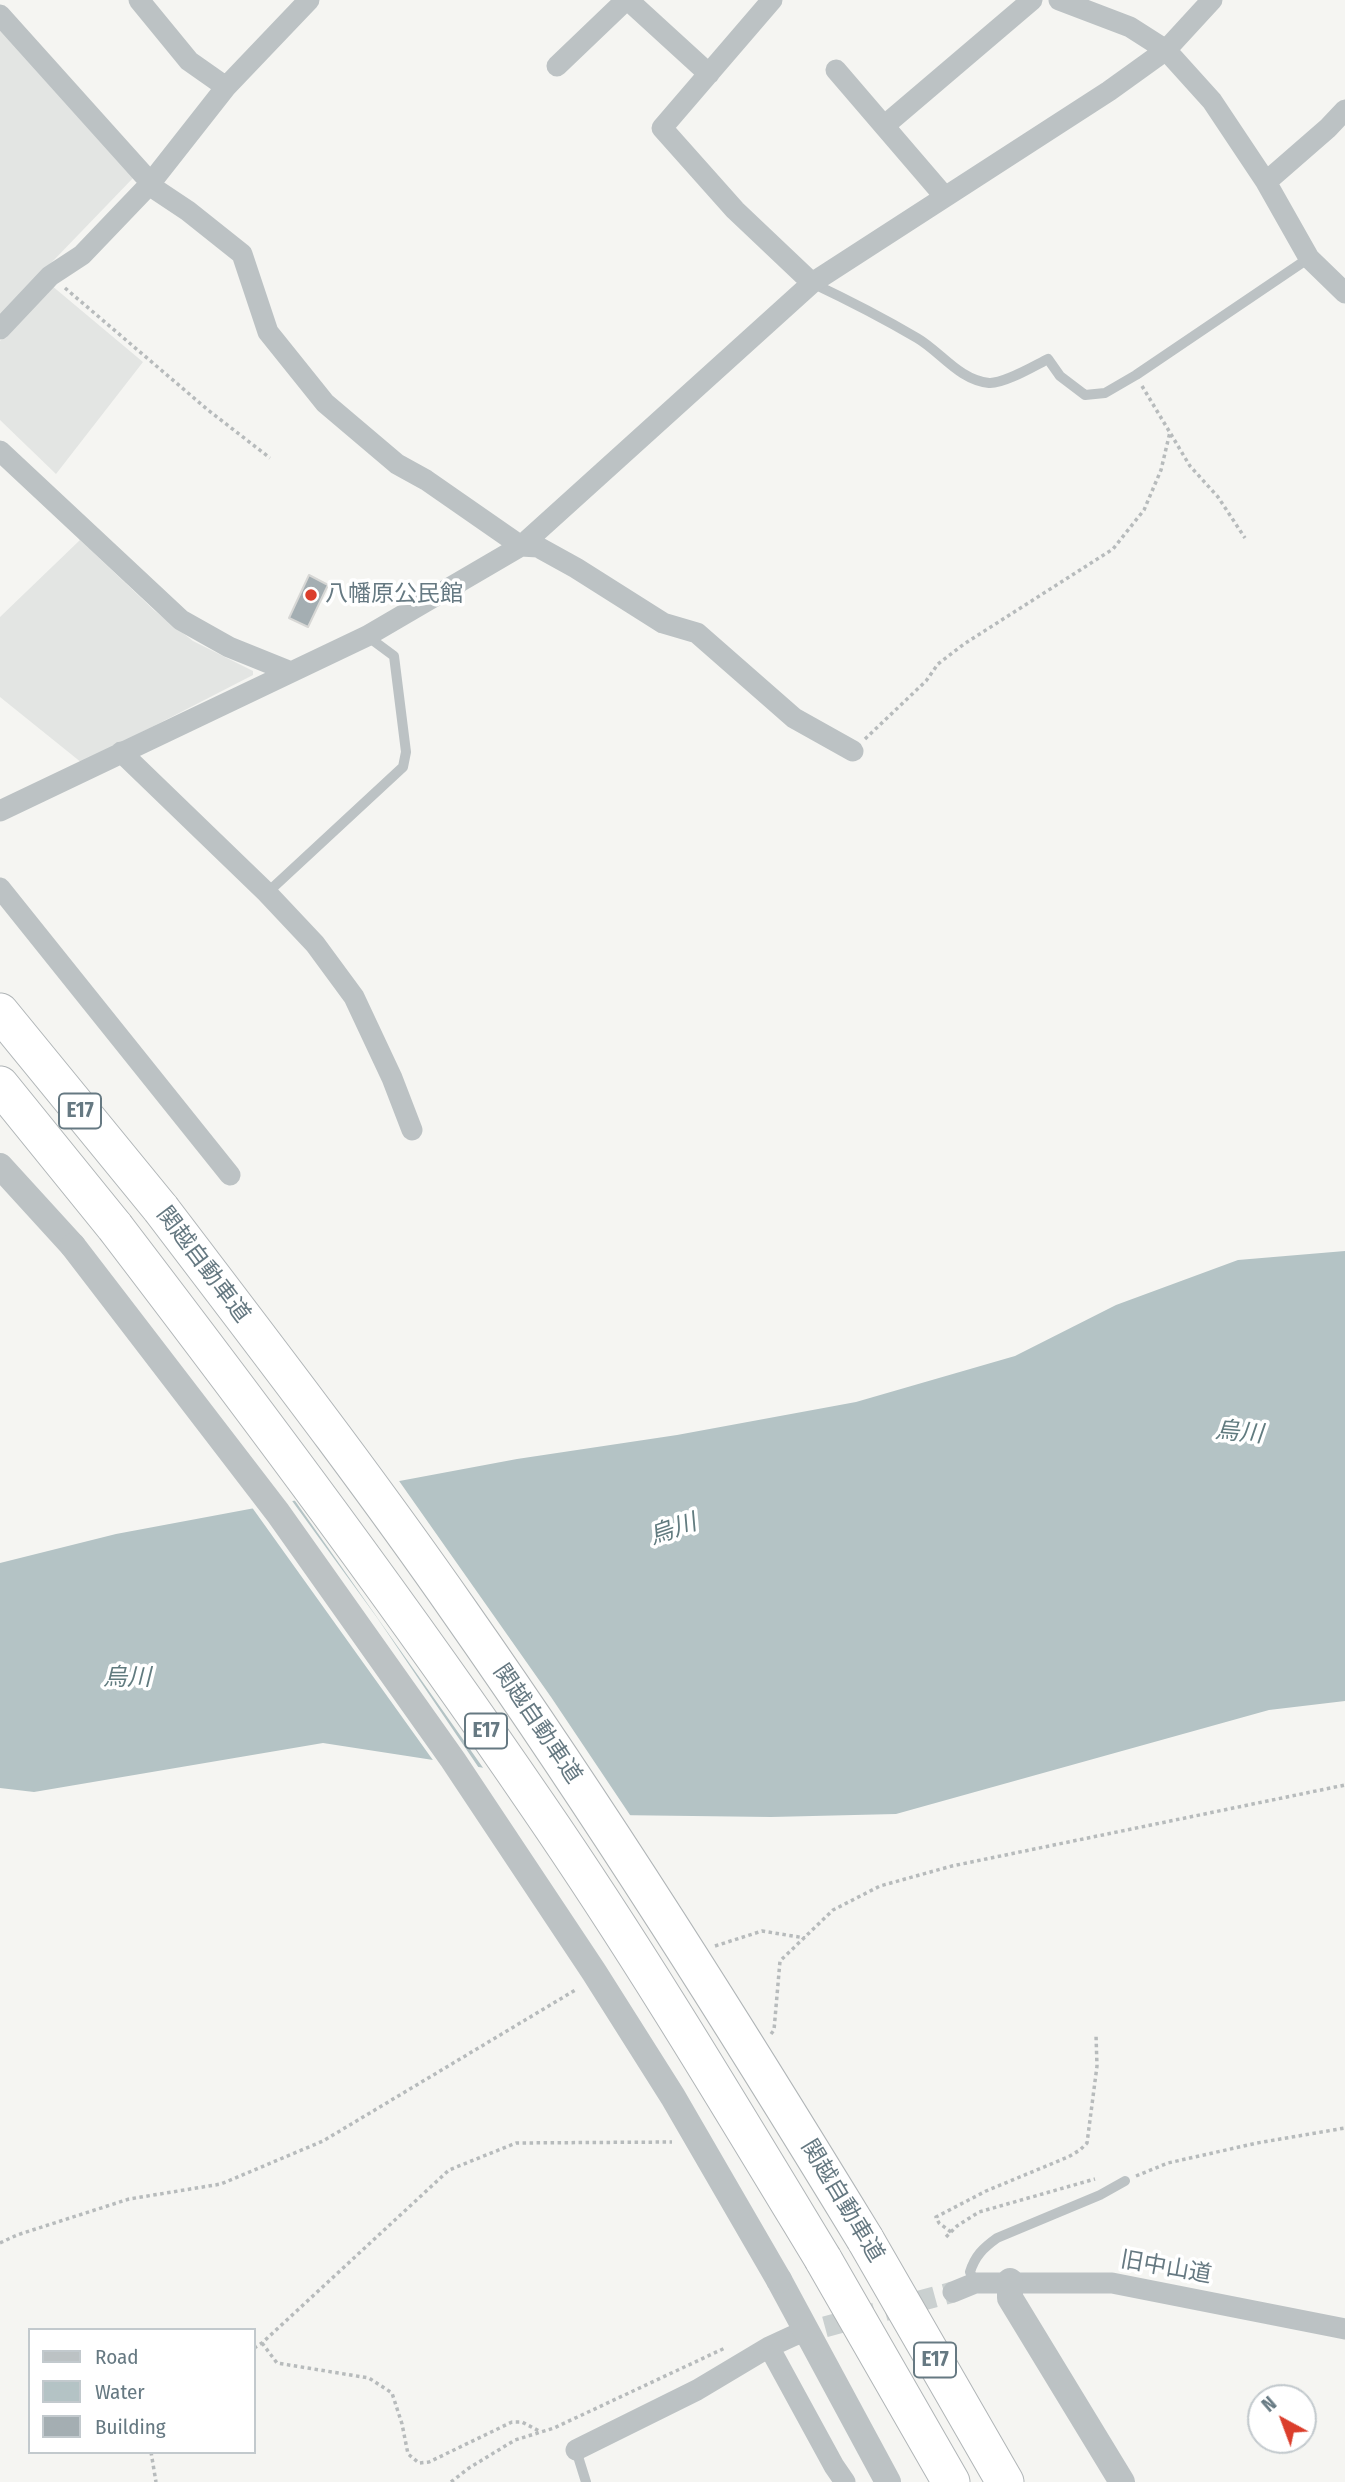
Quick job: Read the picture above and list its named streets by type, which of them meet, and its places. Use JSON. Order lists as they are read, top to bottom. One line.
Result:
{"streets":{"highway":["E17","関越自動車道"],"street":["旧中山道"]},"water":["烏川"],"places":["八幡原公民館"],"legend":["Road","Water","Building"],"north":"top left"}
